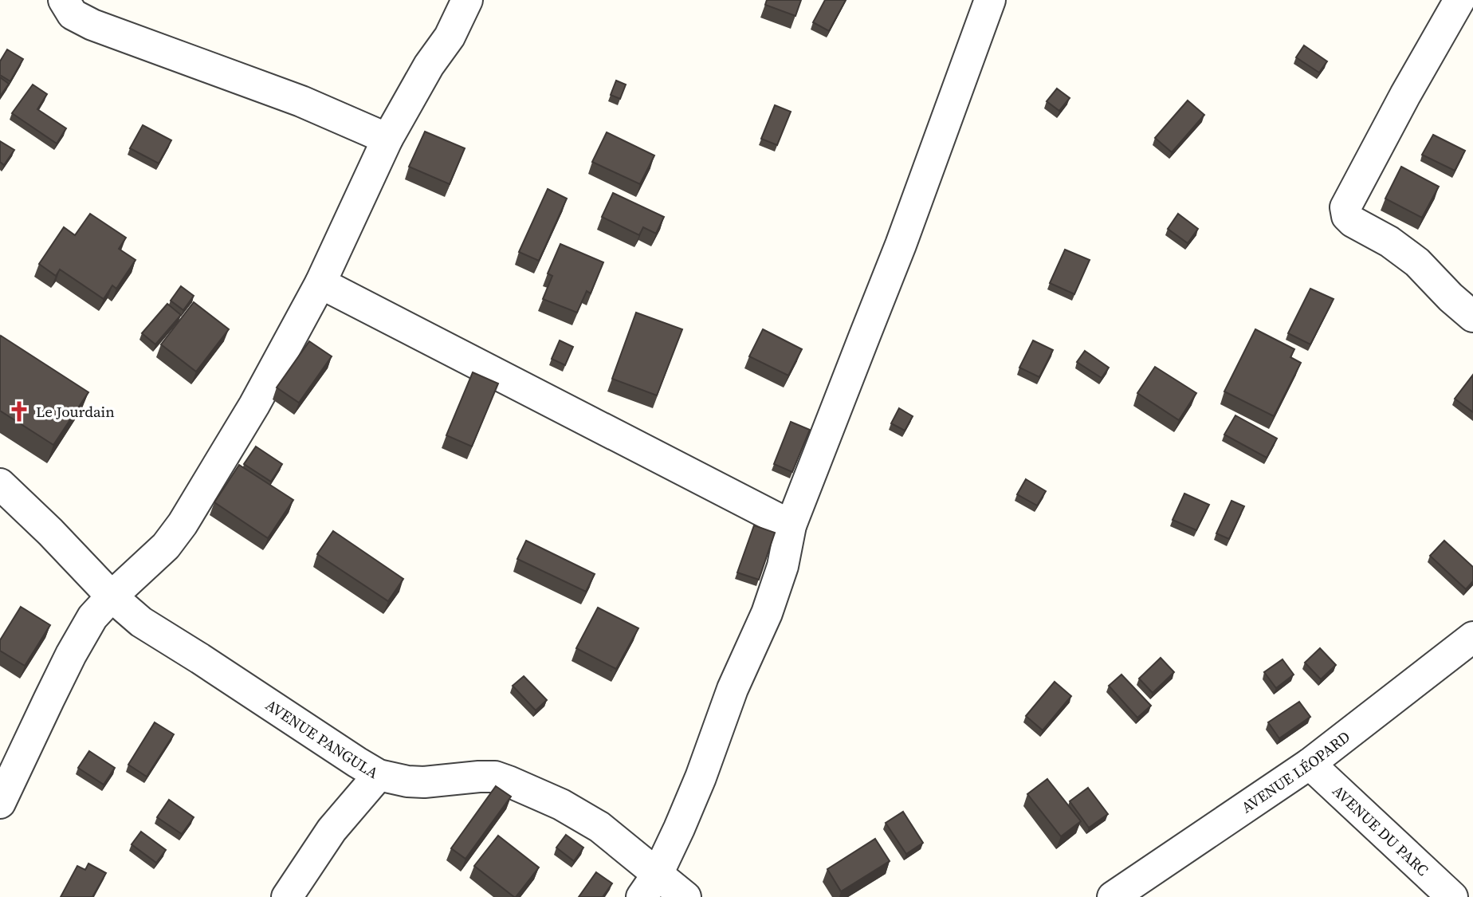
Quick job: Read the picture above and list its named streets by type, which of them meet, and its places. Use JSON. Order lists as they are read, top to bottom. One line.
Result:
{"streets":{"street":["AVENUE PANGULA","AVENUE LÉOPARD","AVENUE DU PARC"]},"crossings":[["AVENUE LÉOPARD","AVENUE DU PARC"]],"places":{"church":["Le Jourdain"]}}
